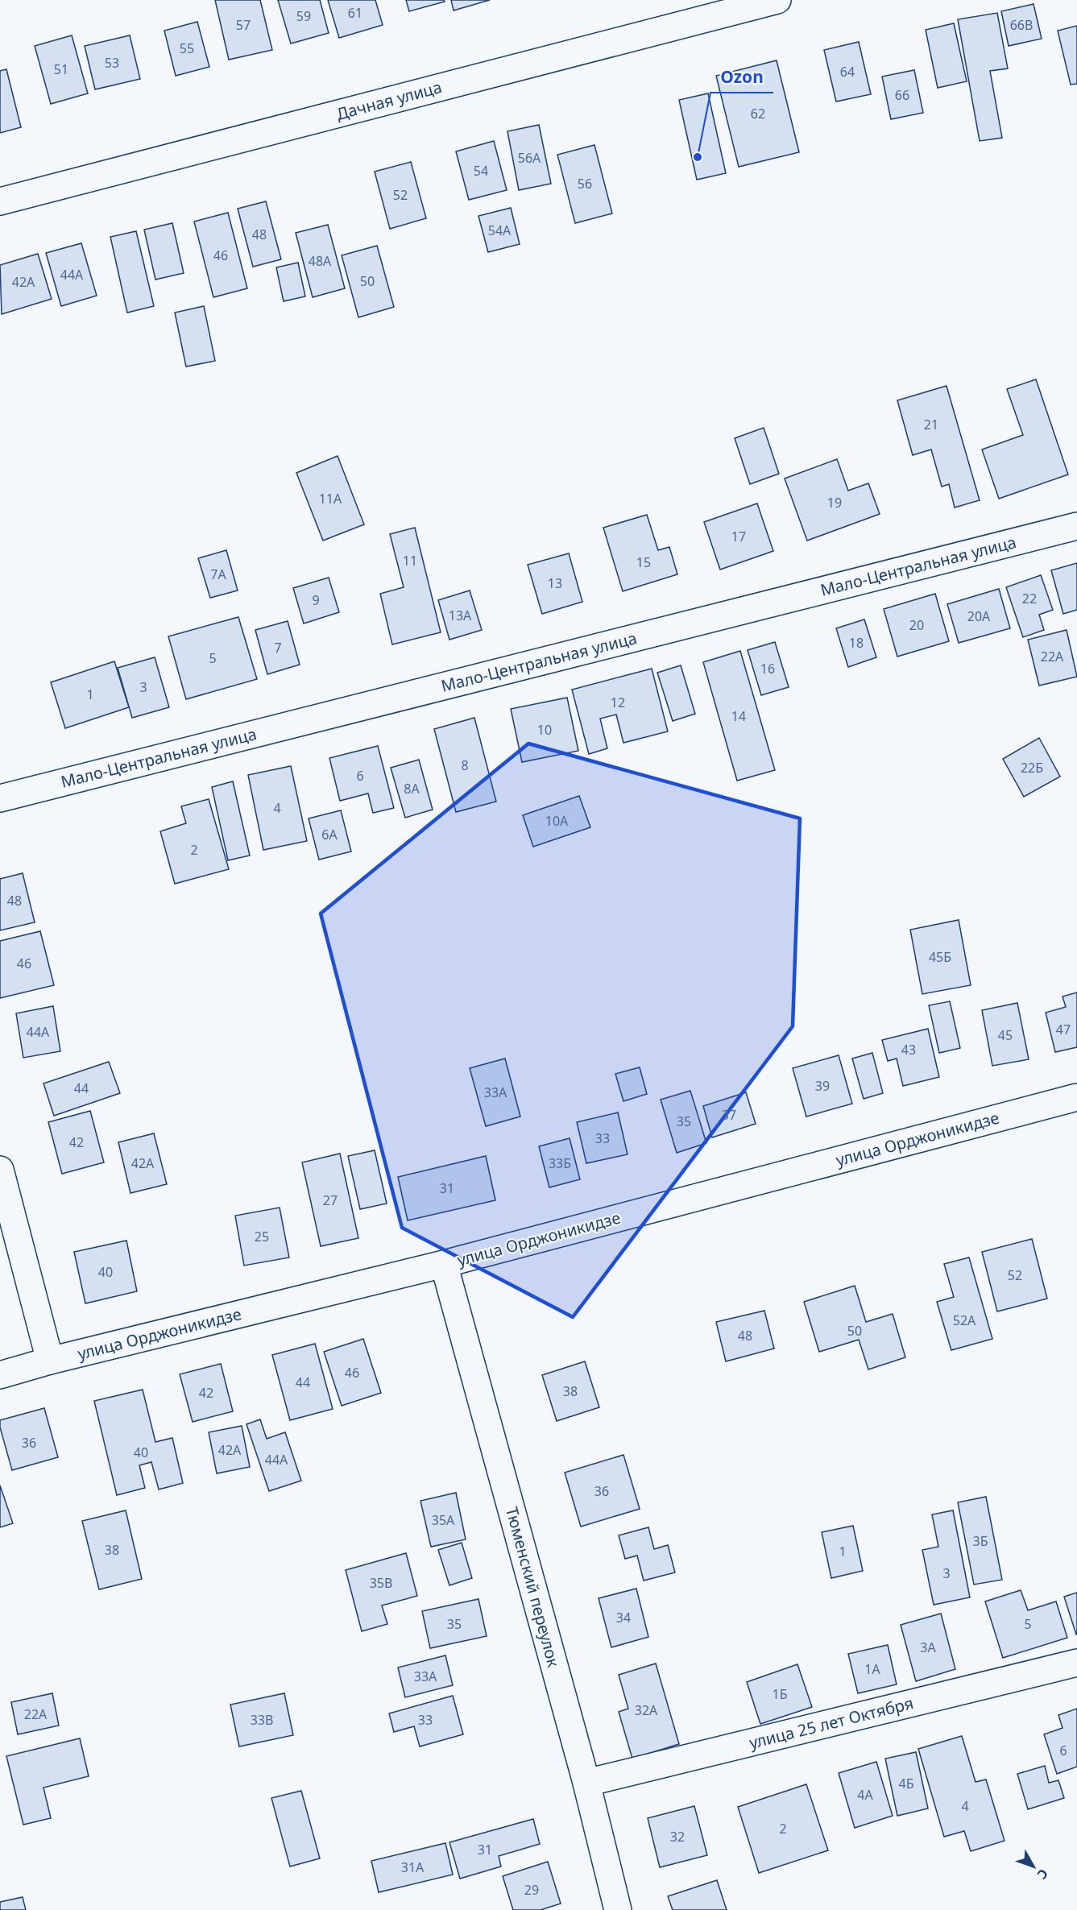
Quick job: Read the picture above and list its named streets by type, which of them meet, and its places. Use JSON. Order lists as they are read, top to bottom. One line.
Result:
{"streets":{"street":["Дачная улица","Мало-Центральная улица","улица Орджоникидзе","Тюменский переулок","улица 25 лет Октября"]},"crossings":[["улица Орджоникидзе","Тюменский переулок"],["Тюменский переулок","улица 25 лет Октября"]],"places":["Ozon"],"house_numbers":["61","59","57","66В","55","53","51","64","66","62","56А","54","56","52","54А","48","46","48А","44А","50","42А","21","11А","19","17","11","15","7А","13","22","9","13А","20А","20","18","7","22А","5","16","3","1","12","14","10","8","22Б","6","8А","4","10А","6А","2","48","45Б","46","47","44А","45","43","39","44","33А","37","35","33","42","42А","33Б","31","27","25","40","52","52А","50","48","46","44","38","42","36","42А","40","44А","36","35А","3Б","38","1","3","35В","34","35","5","3А","1А","33А","1Б","32А","22А","33В","33","6","4Б","4А","4","2","32","31","31А","29"],"north":"bottom right"}
